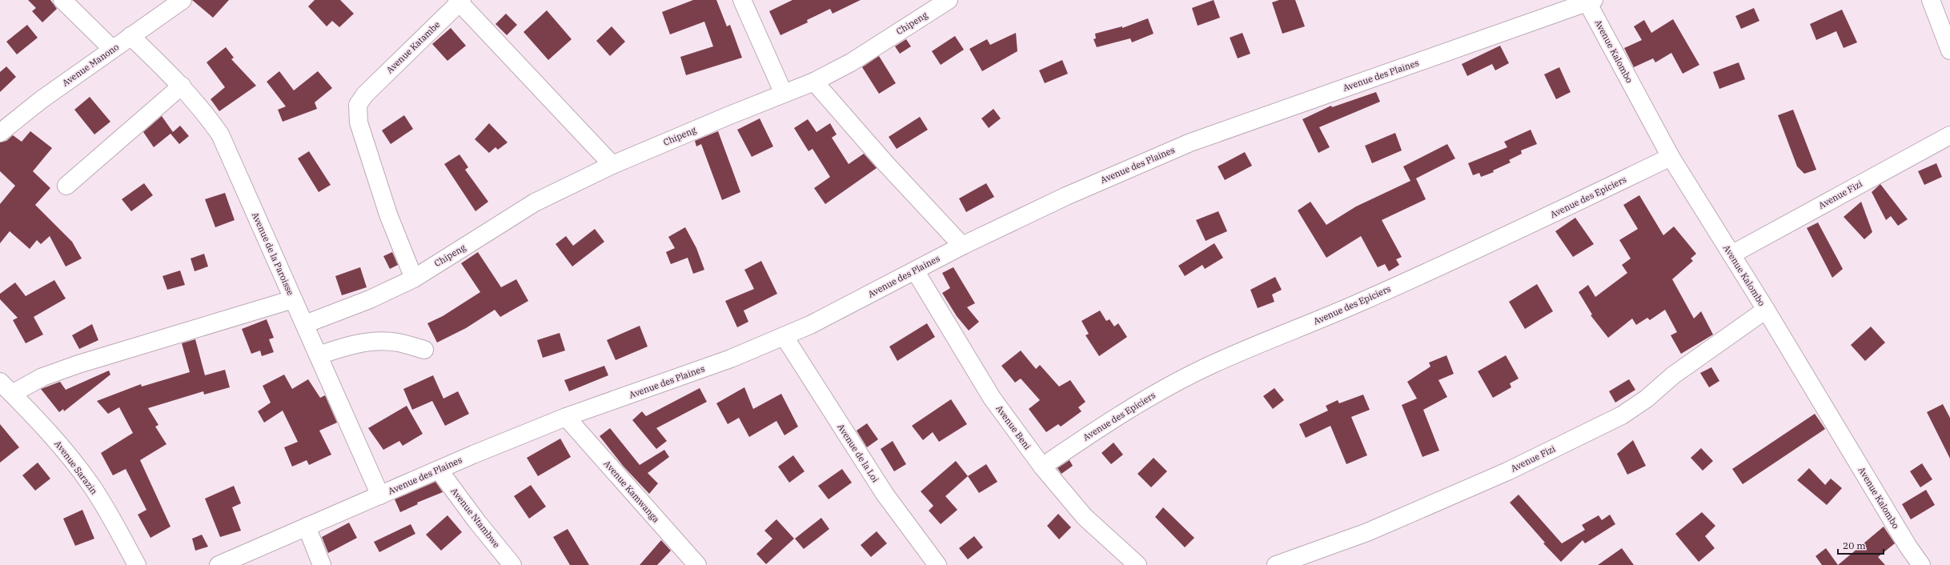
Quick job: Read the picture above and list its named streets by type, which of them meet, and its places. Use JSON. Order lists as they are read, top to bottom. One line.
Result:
{"streets":{"street":["Chipeng","Avenue Katambe","Avenue Kalombo","Avenue Manono","Avenue des Plaines","Avenue Fizi","Avenue des Epiciers","Avenue de la Paroisse","Avenue Beni","Avenue de la Loi","Avenue Sarazin","Avenue Kamwanga","Avenue Ntambwe"]},"crossings":[["Chipeng","Avenue Katambe"],["Chipeng","Avenue de la Paroisse"],["Avenue Kalombo","Avenue des Plaines"],["Avenue Kalombo","Avenue Fizi"],["Avenue Kalombo","Avenue des Epiciers"],["Avenue Manono","Avenue de la Paroisse"],["Avenue des Plaines","Avenue de la Paroisse"],["Avenue des Plaines","Avenue Beni"],["Avenue des Plaines","Avenue de la Loi"],["Avenue des Plaines","Avenue Kamwanga"],["Avenue des Plaines","Avenue Ntambwe"],["Avenue des Epiciers","Avenue Beni"]],"scale_bar":"20 m"}
